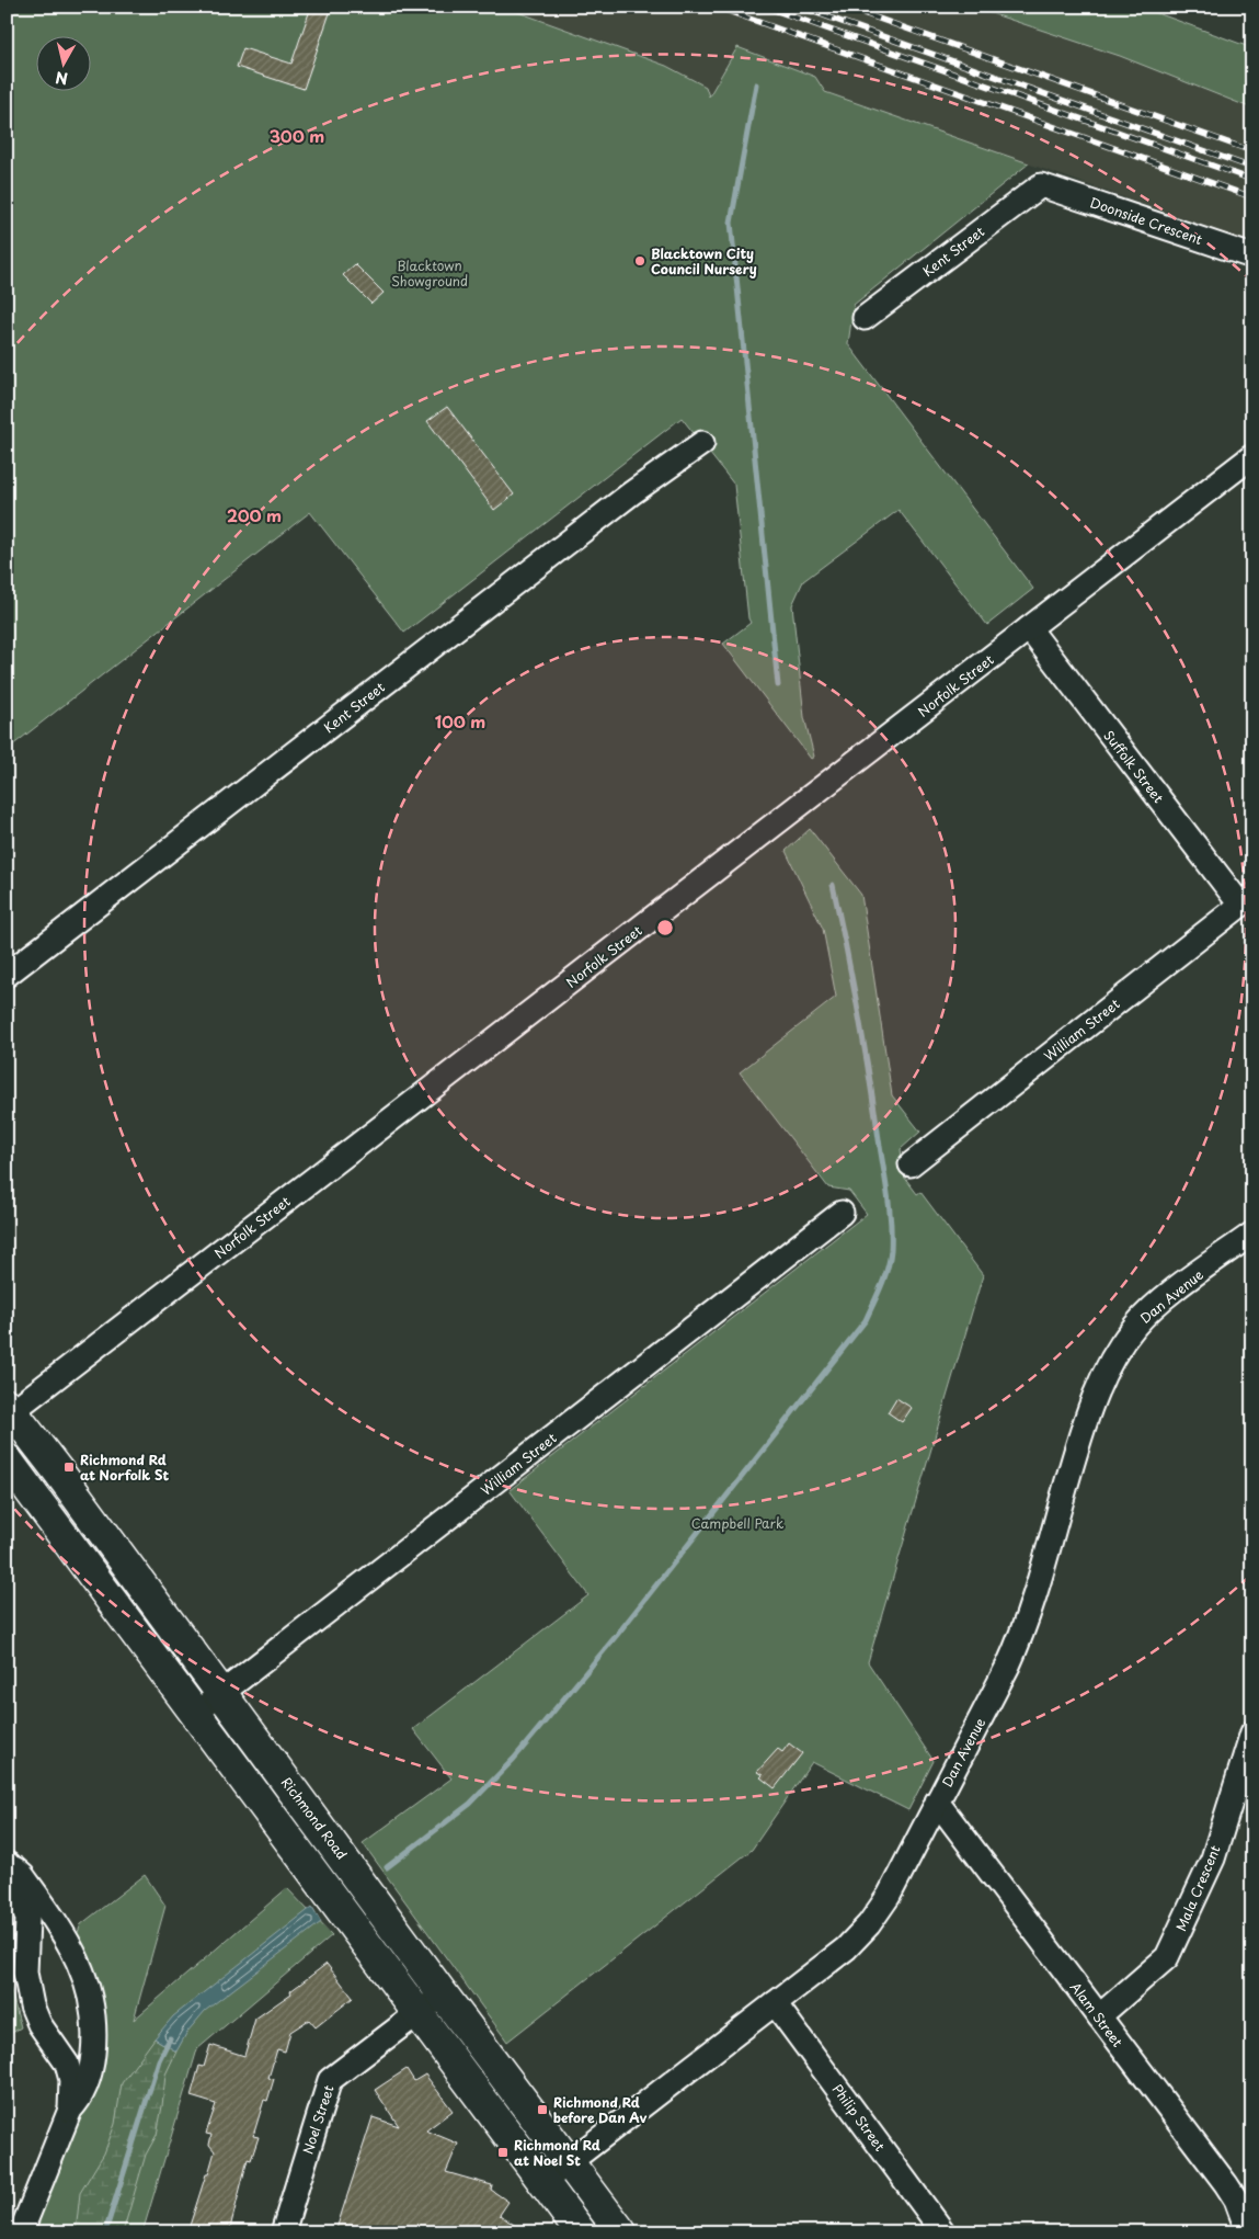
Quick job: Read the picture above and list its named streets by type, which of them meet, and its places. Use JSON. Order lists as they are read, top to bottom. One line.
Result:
{"streets":{"main road":["Richmond Road"],"street":["Doonside Crescent","Kent Street","Norfolk Street","Suffolk Street","William Street","Dan Avenue","Mala Crescent","Alam Street","Philip Street","Noel Street"]},"crossings":[["Doonside Crescent","Kent Street"],["Norfolk Street","Suffolk Street"],["Norfolk Street","Richmond Road"],["Suffolk Street","William Street"],["William Street","Richmond Road"],["Dan Avenue","Richmond Road"],["Dan Avenue","Alam Street"],["Dan Avenue","Philip Street"],["Richmond Road","Noel Street"],["Mala Crescent","Alam Street"]],"parks":["Blacktown Showground","Campbell Park"],"places":{"other":["Blacktown City Council Nursery"],"transit":["Richmond Rd at Norfolk St","Richmond Rd before Dan Av","Richmond Rd at Noel St"]},"north":"bottom","rings":["300 m","200 m","100 m"]}
